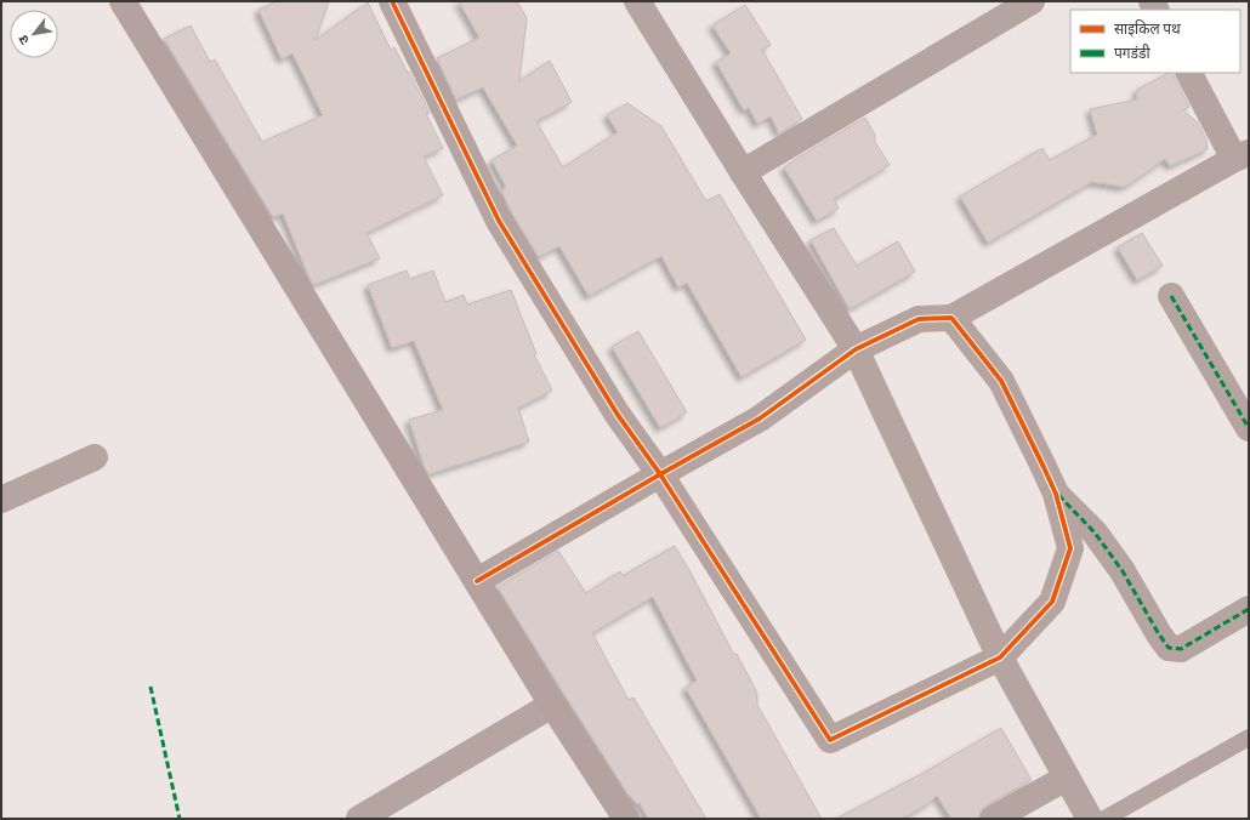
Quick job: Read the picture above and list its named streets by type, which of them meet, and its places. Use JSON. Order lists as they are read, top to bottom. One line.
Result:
{"legend":["साइकिल पथ","पगडंडी"],"north":"bottom left"}
